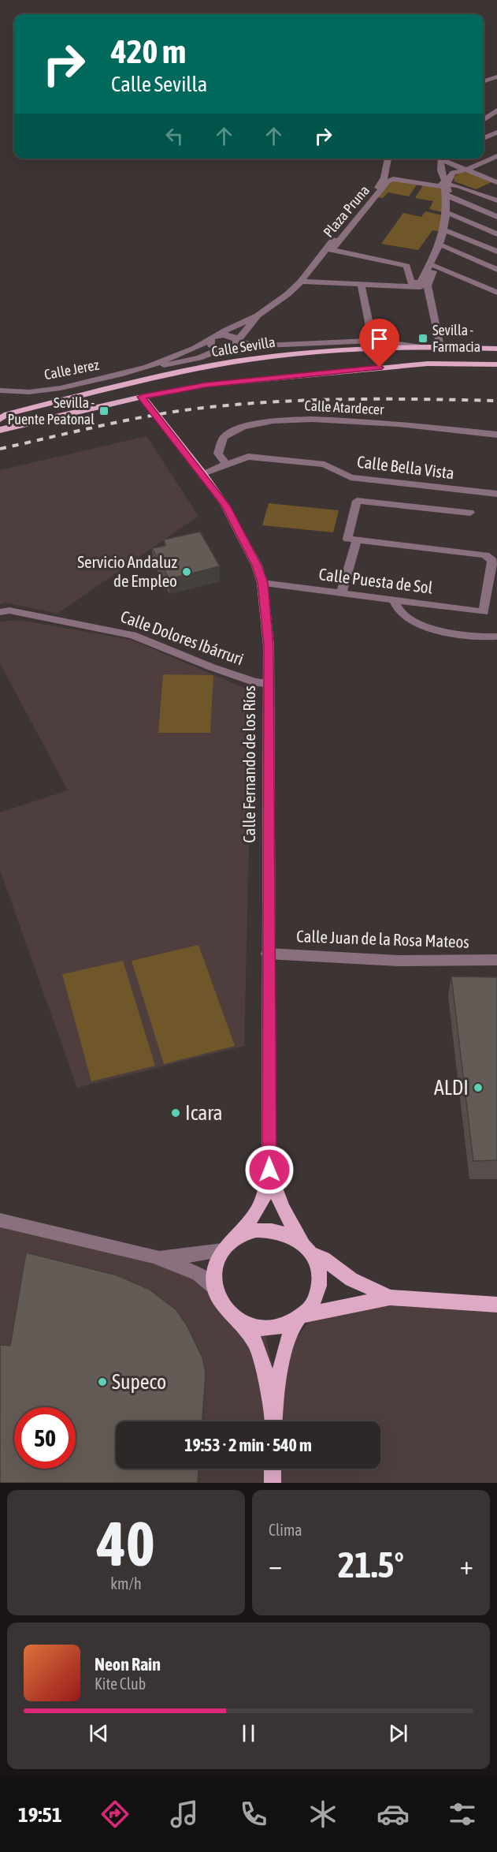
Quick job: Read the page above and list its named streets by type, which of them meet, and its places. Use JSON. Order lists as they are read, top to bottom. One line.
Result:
{"streets":{"main road":["Calle Sevilla","Calle Fernando de los Ríos"],"street":["Plaza Pruna","Calle Jerez","Calle Atardecer","Calle Bella Vista","Calle Puesta de Sol","Calle Dolores Ibárruri","Calle Juan de la Rosa Mateos"]},"crossings":[["Calle Sevilla","Calle Fernando de los Ríos"],["Calle Atardecer","Calle Bella Vista"],["Calle Bella Vista","Calle Fernando de los Ríos"],["Calle Puesta de Sol","Calle Fernando de los Ríos"],["Calle Dolores Ibárruri","Calle Fernando de los Ríos"],["Calle Fernando de los Ríos","Calle Juan de la Rosa Mateos"]],"places":{"transit":["Sevilla - Farmacia","Sevilla - Puente Peatonal"],"other":["Servicio Andaluz de Empleo","ALDI","Icara","Supeco"]},"page":{"turn":["420 m","Calle Sevilla"],"limit":"50","trip":"19:53 · 2 min · 540 m","tile":[["40","km/h"],"Clima"],"heat":["−","21.5°","+"],"song":["Neon Rain","Kite Club"],"tabs":"19:51"}}
